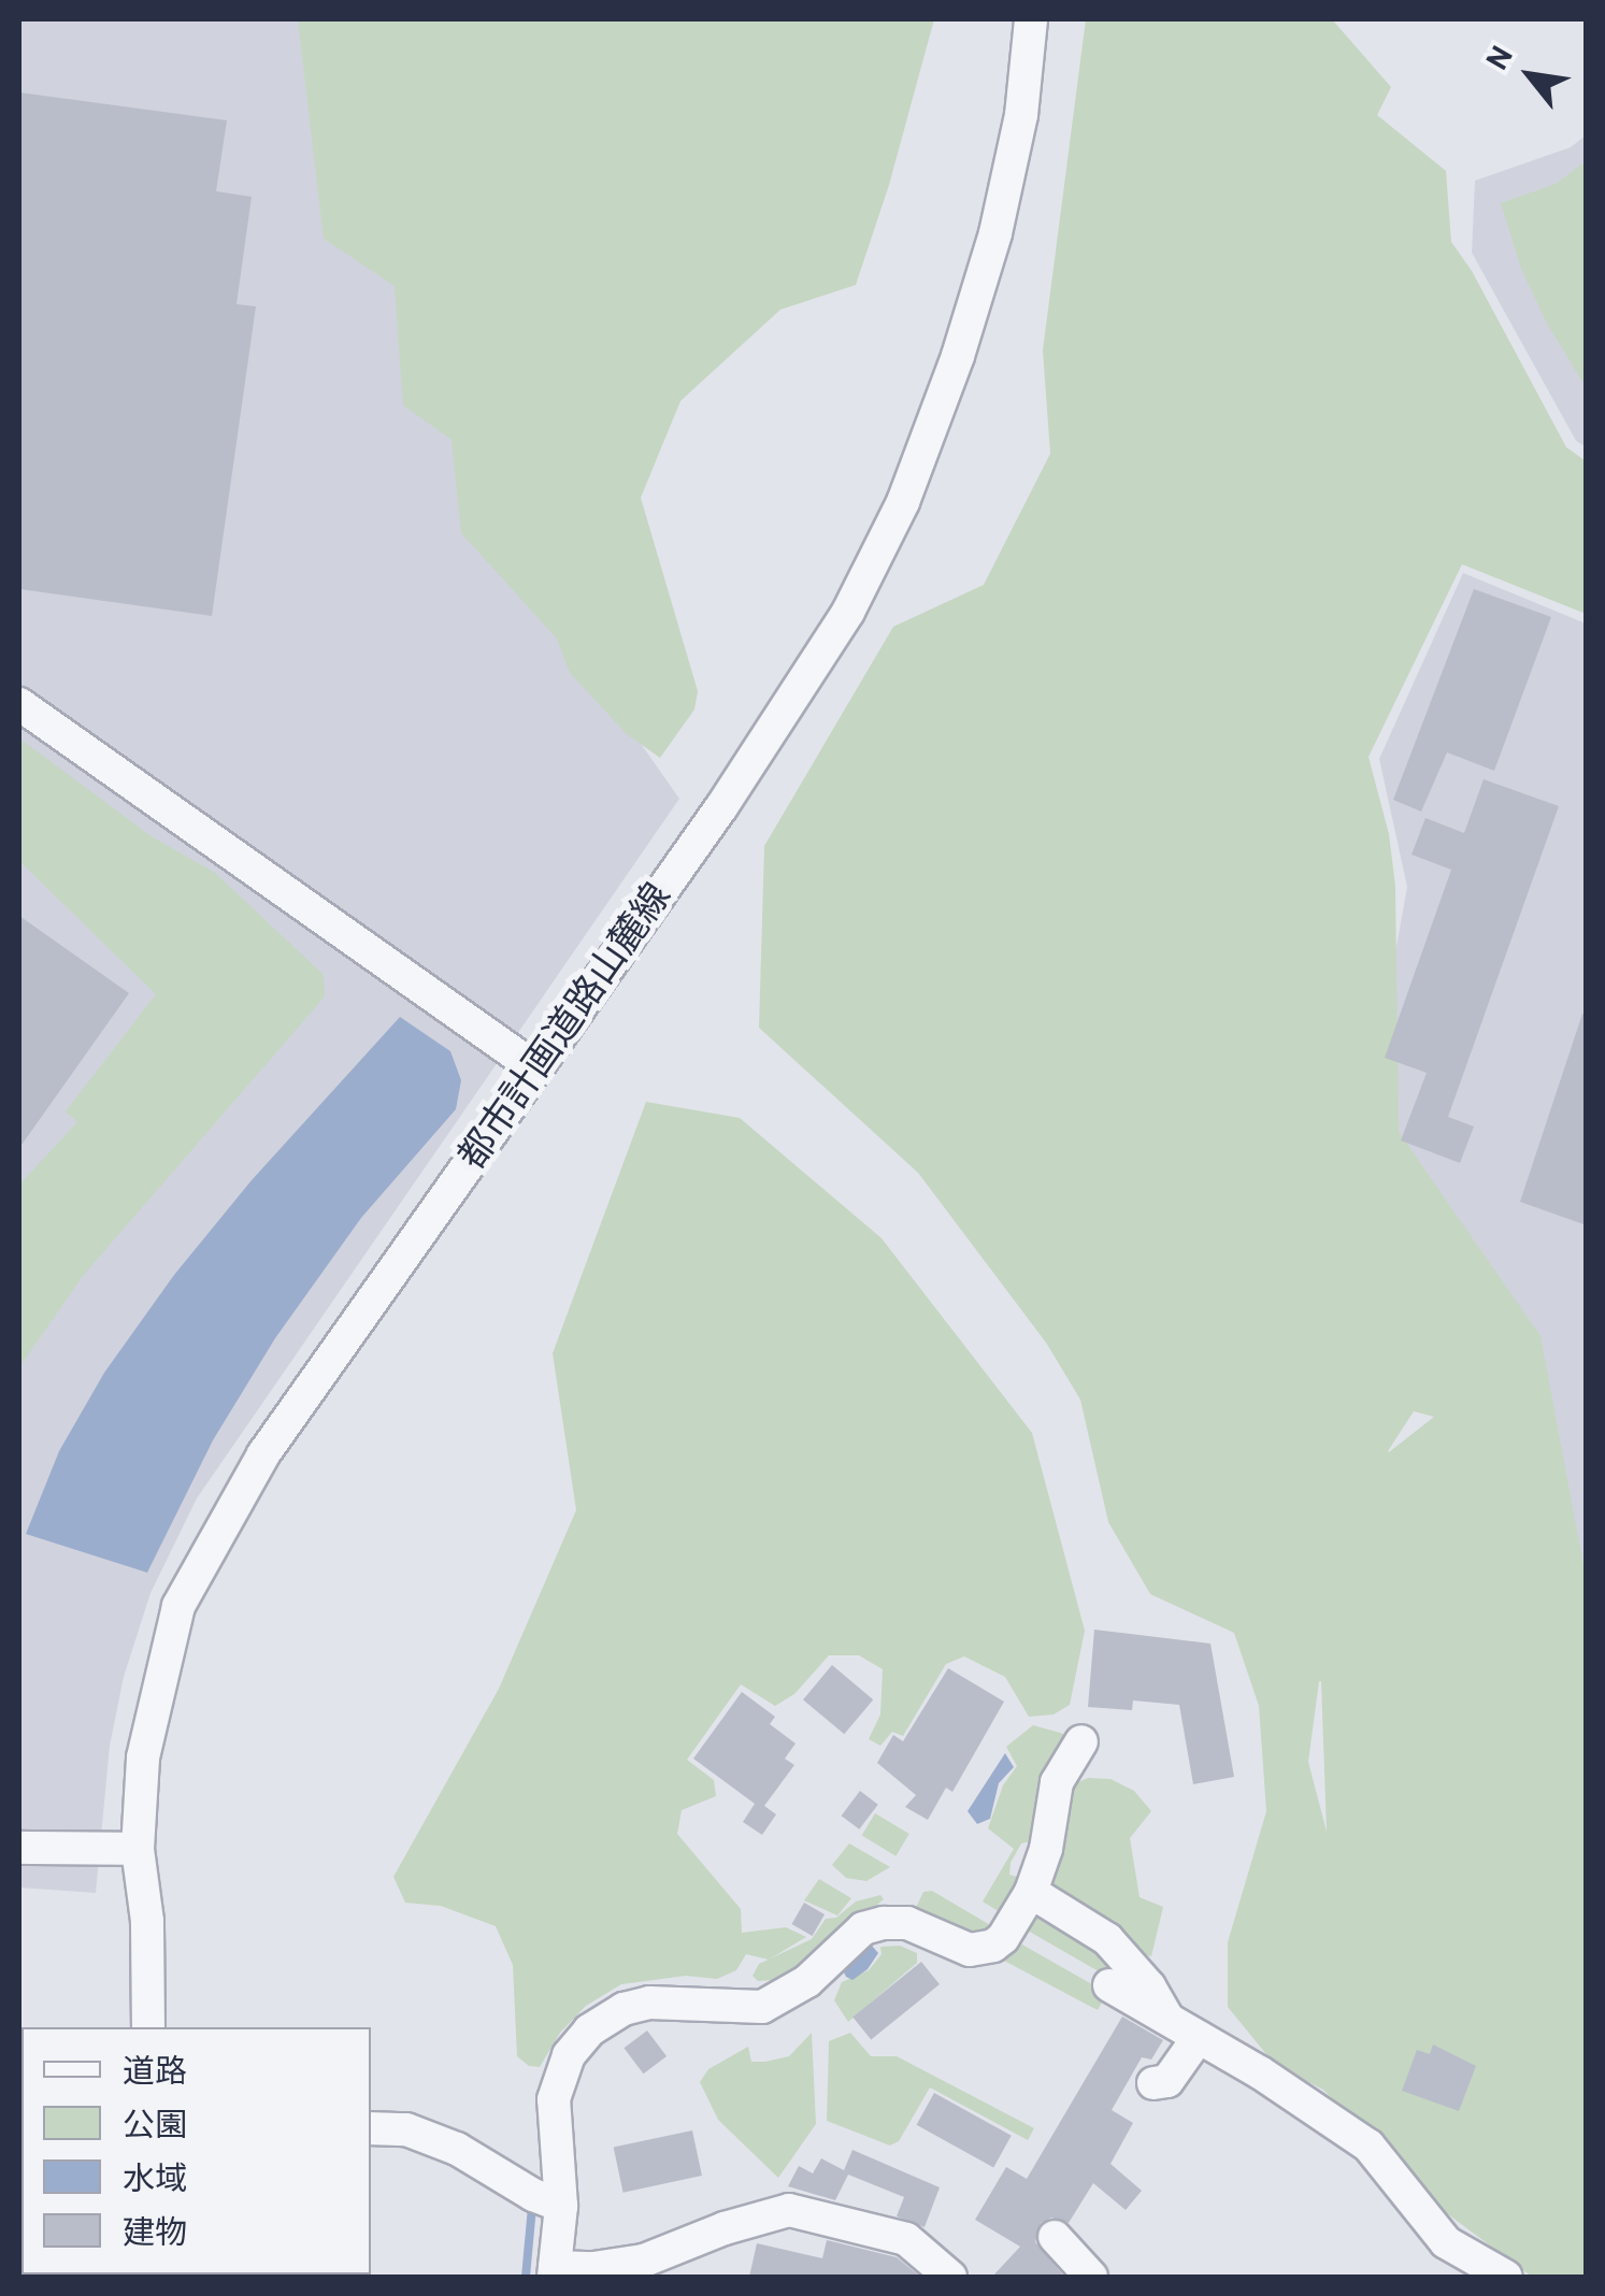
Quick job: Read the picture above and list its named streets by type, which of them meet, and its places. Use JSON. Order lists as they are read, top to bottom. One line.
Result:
{"streets":{"street":["都市計画道路山麓線"]},"legend":["道路","公園","水域","建物"],"north":"top left"}
